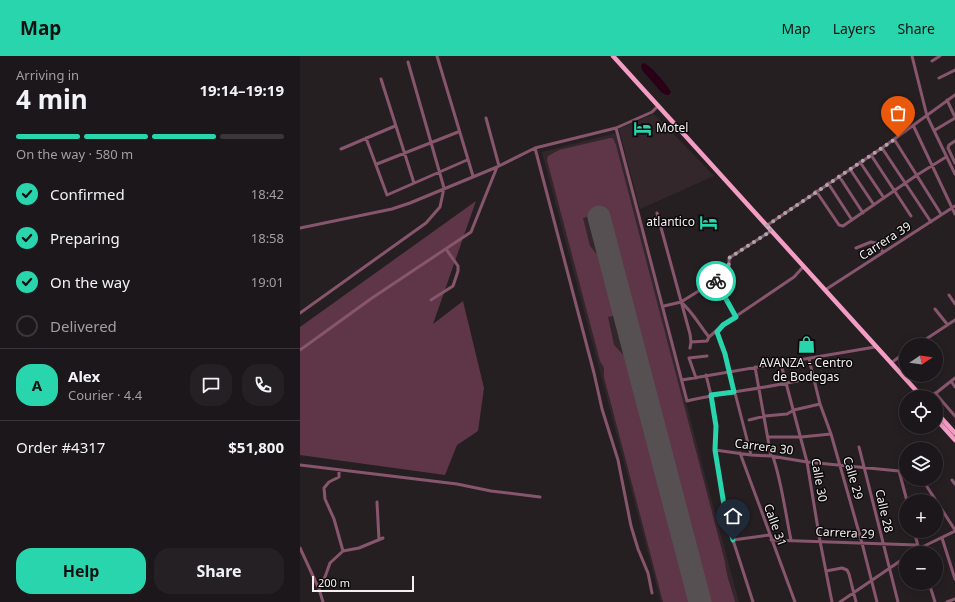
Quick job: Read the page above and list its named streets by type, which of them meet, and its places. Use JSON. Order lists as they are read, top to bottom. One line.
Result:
{"streets":{"street":["Carrera 39","Carrera 30","Calle 29","Calle 30","Calle 28","Calle 31","Carrera 29"]},"crossings":[["Carrera 30","Calle 29"],["Carrera 30","Calle 30"],["Carrera 30","Calle 28"],["Carrera 30","Calle 31"],["Calle 29","Carrera 29"],["Calle 30","Carrera 29"],["Calle 28","Carrera 29"],["Calle 31","Carrera 29"]],"places":{"hotel":["Motel","atlantico"],"shop":["AVANZA - Centro de Bodegas"]},"scale_bar":"200 m","north":"right","page":{"header":"Map","nav":["Map","Layers","Share"],"heading":["4 min","Arriving in","19:14–19:19"],"panel":["Alex","Courier · 4.4","Order #4317","$51,800"],"bar":"On the way · 580 m","list":[["Confirmed","18:42"],["Preparing","18:58"],["On the way","19:01"],"Delivered"],"map_buttons":["+","−"],"round":"A","buttons":["Help","Share"],"scale":"200 m"}}
